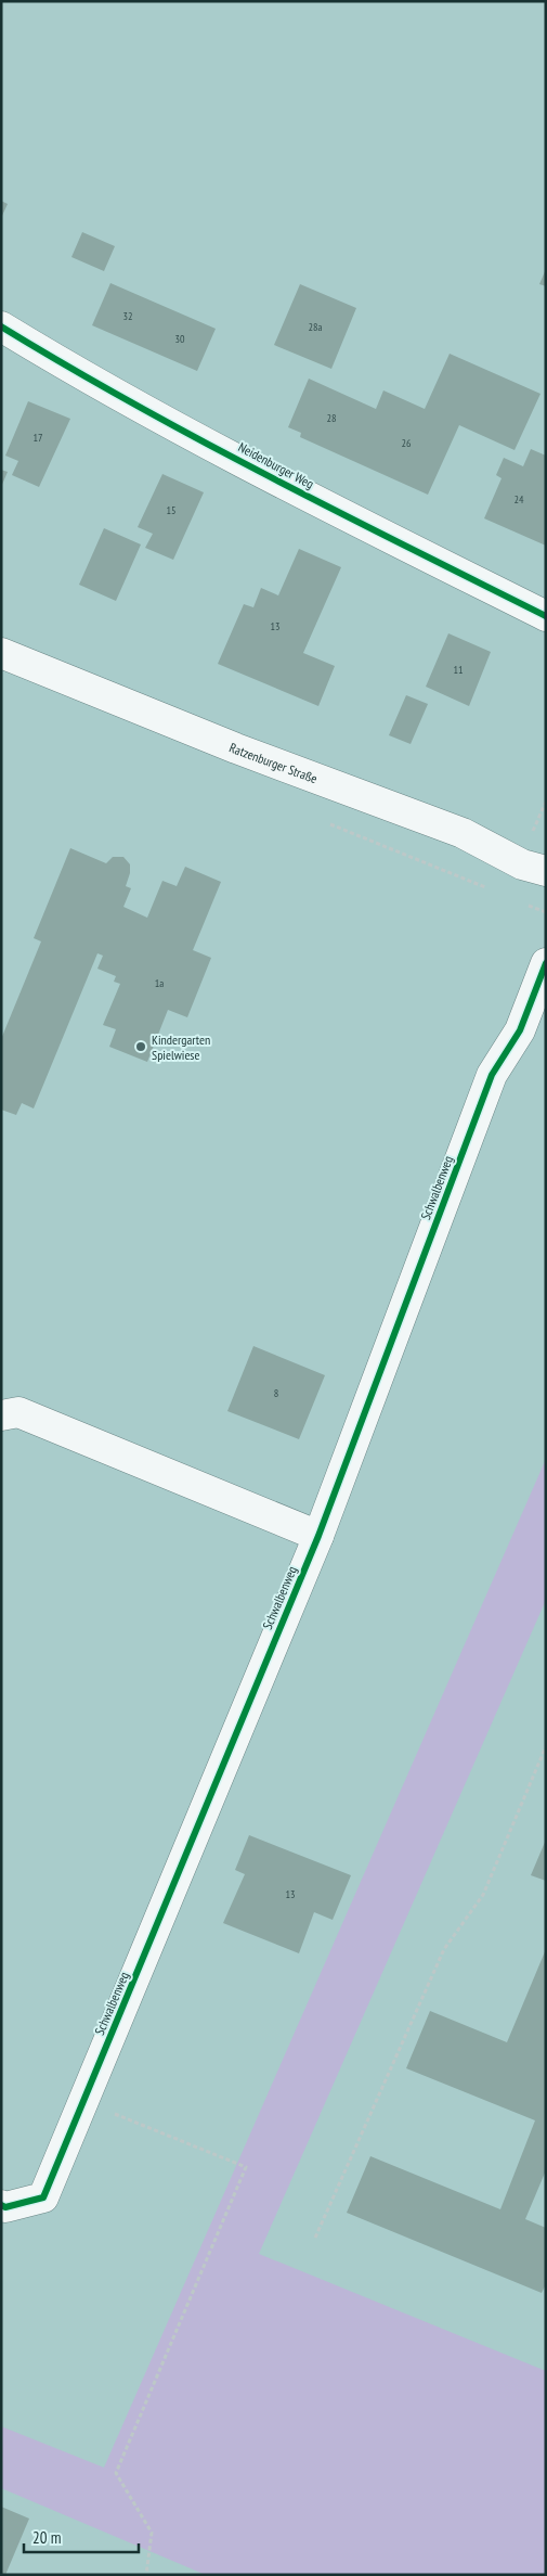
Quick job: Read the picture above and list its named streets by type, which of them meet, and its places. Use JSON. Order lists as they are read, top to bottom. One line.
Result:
{"streets":{"street":["Neidenburger Weg","Ratzenburger Straße","Schwalbenweg"]},"places":["Kindergarten Spielwiese"],"house_numbers":["32","28a","30","28","17","26","24","15","13","11","1a","8","13"],"scale_bar":"20 m"}
